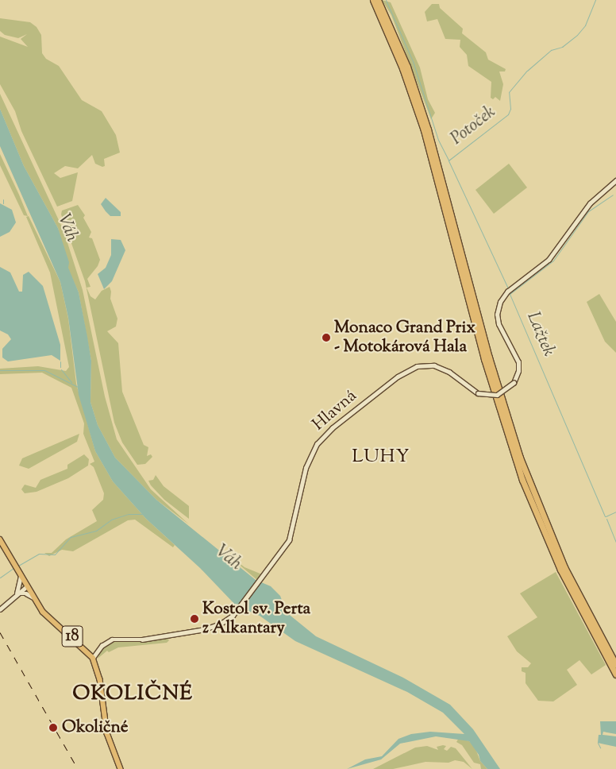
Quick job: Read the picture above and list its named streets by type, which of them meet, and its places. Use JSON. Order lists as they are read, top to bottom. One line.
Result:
{"streets":{"main road":["18"],"street":["Hlavná"]},"crossings":[["Hlavná","18"]],"districts":["LUHY","OKOLIČNÉ"],"water":["Potoček","Váh","Lažtek"],"places":["Monaco Grand Prix - Motokárová Hala","Kostol sv. Perta z Alkantary","Okoličné"]}
